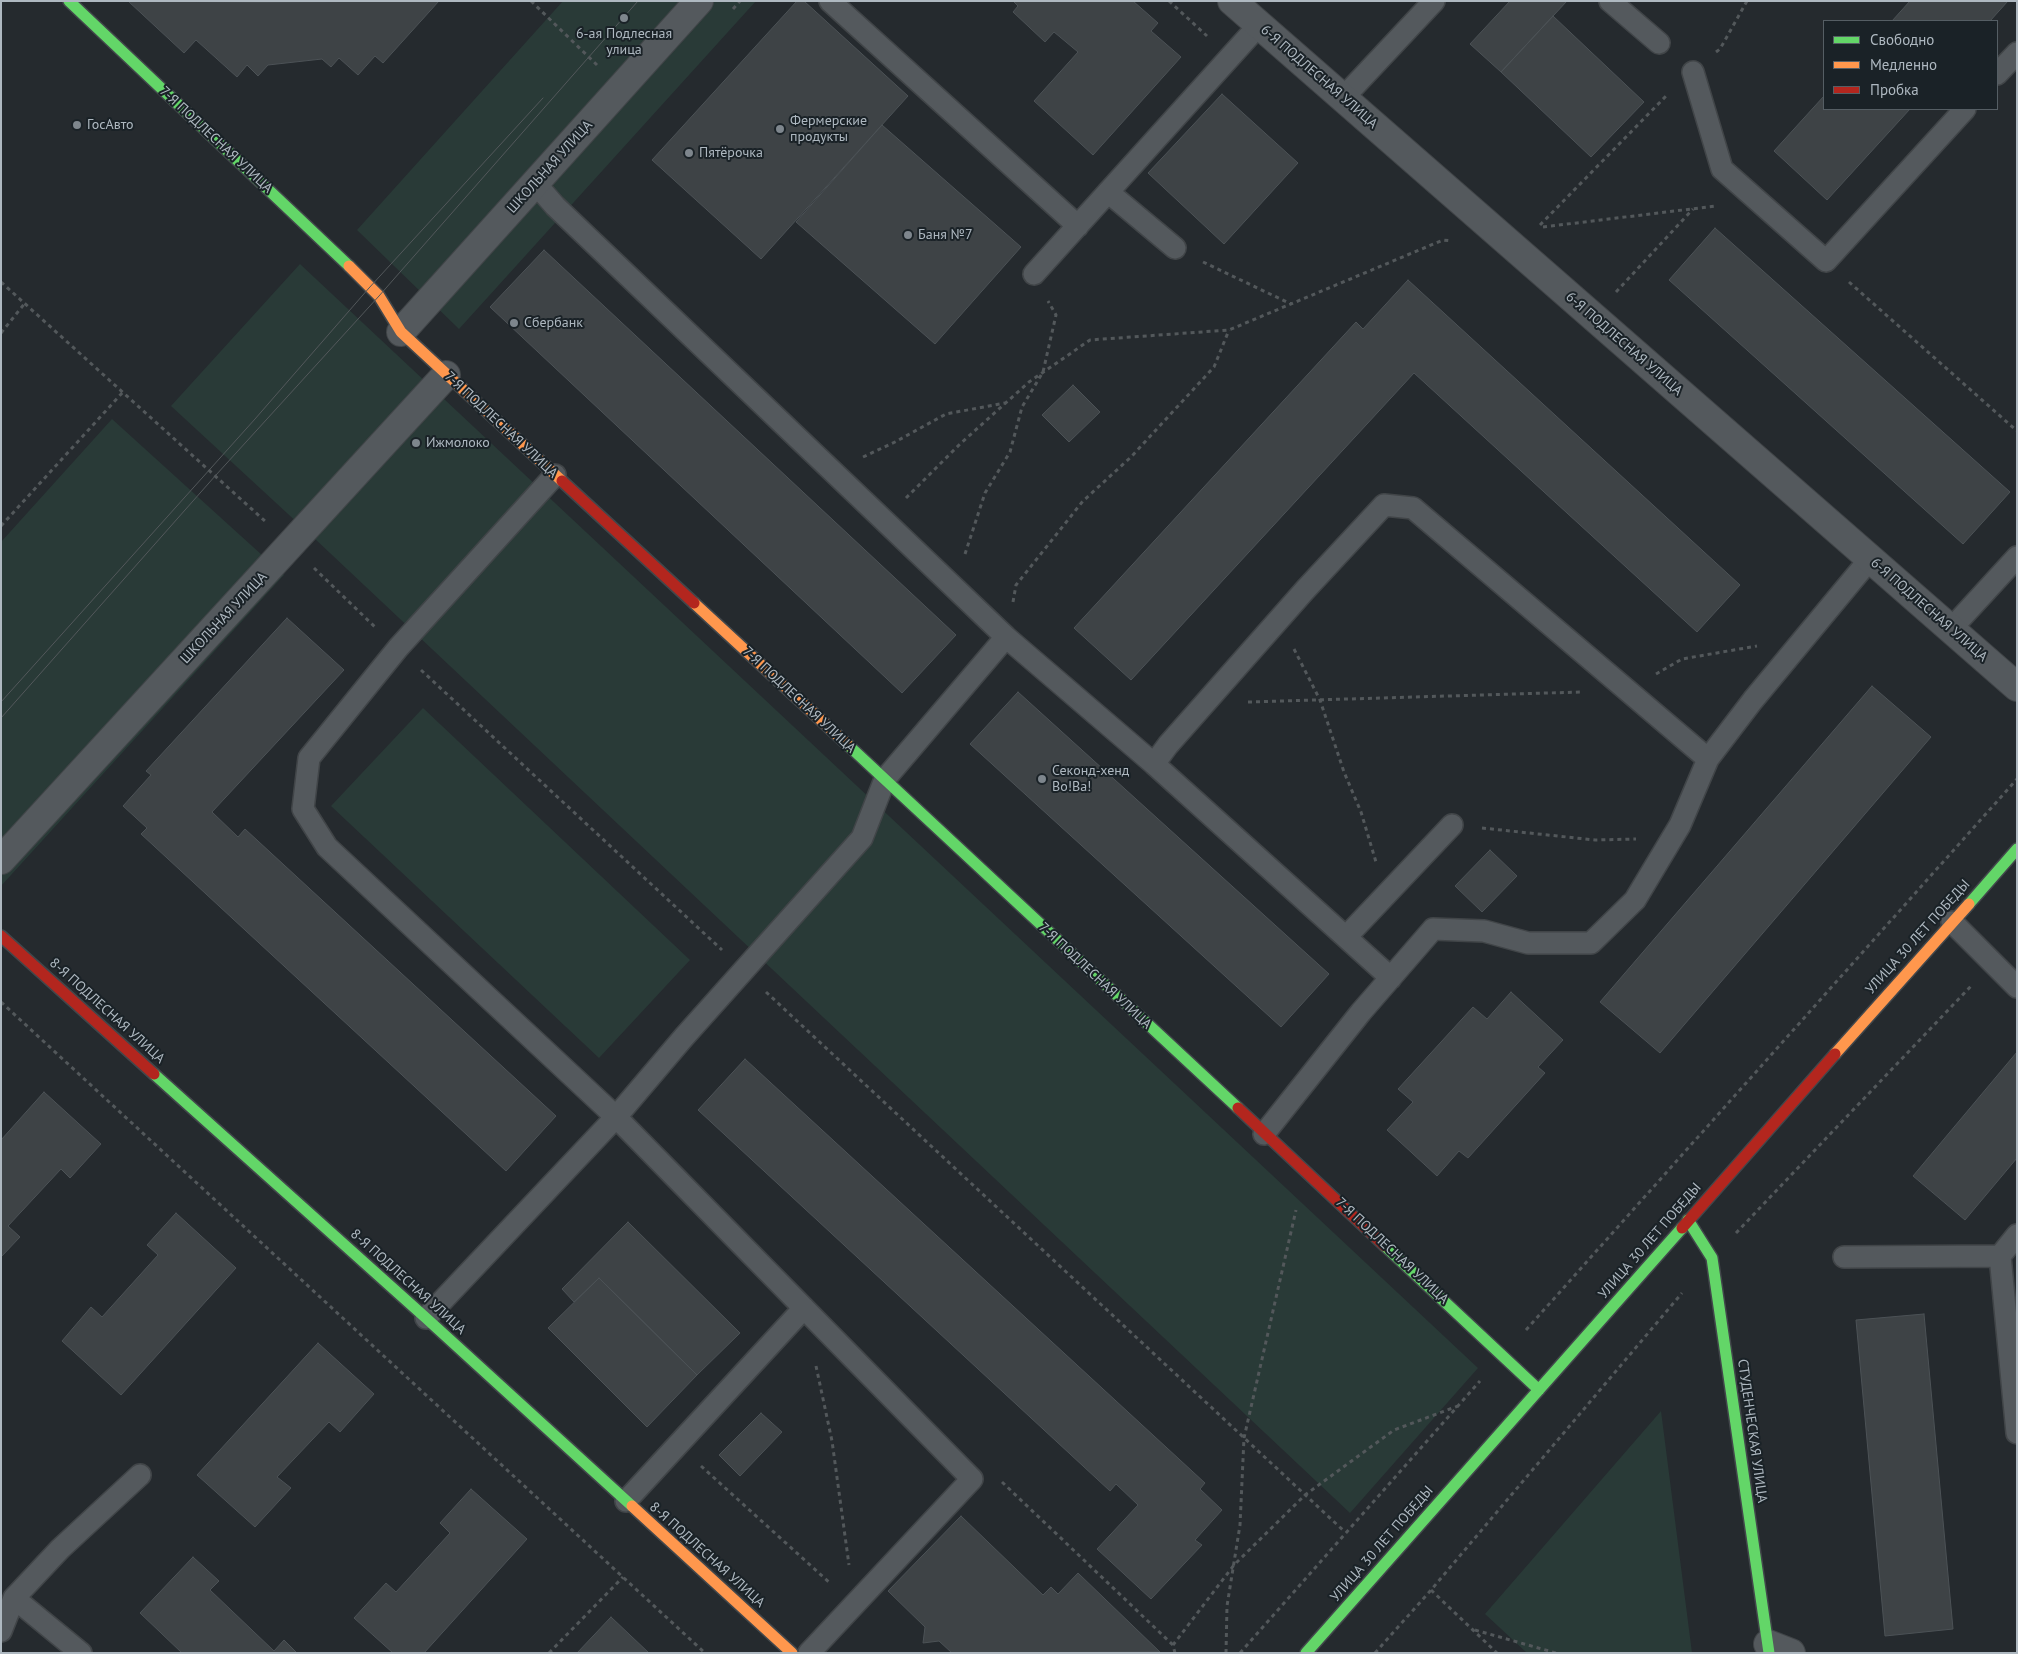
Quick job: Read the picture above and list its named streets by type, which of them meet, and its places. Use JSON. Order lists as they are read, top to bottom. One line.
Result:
{"streets":{"street":["6-Я ПОДЛЕСНАЯ УЛИЦА","7-Я ПОДЛЕСНАЯ УЛИЦА","ШКОЛЬНАЯ УЛИЦА","УЛИЦА 30 ЛЕТ ПОБЕДЫ","8-Я ПОДЛЕСНАЯ УЛИЦА","СТУДЕНЧЕСКАЯ УЛИЦА"]},"crossings":[["7-Я ПОДЛЕСНАЯ УЛИЦА","ШКОЛЬНАЯ УЛИЦА"],["7-Я ПОДЛЕСНАЯ УЛИЦА","УЛИЦА 30 ЛЕТ ПОБЕДЫ"],["УЛИЦА 30 ЛЕТ ПОБЕДЫ","СТУДЕНЧЕСКАЯ УЛИЦА"]],"places":["6-ая Подлесная улица","ГосАвто","Фермерские продукты","Пятёрочка","Баня №7","Сбербанк","Ижмолоко","Секонд-хенд Во!Ва!"],"legend":["Свободно","Медленно","Пробка"]}
